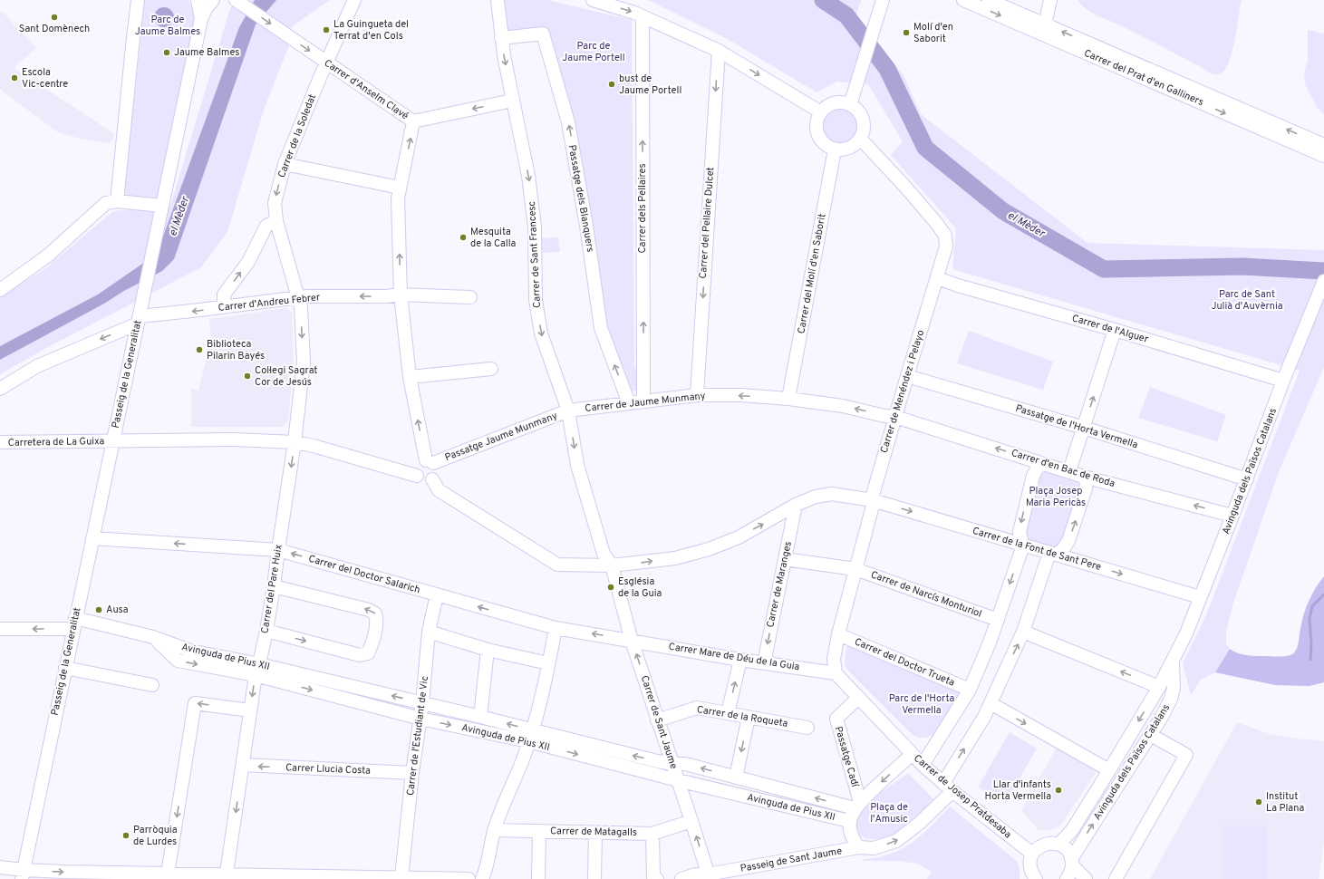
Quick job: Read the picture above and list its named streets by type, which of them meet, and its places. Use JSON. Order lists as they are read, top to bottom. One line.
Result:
{"streets":{"street":["Carrer del Prat d'en Galliners","Carrer d'Anselm Clavé","Carrer de la Soledat","Passatge dels Blanquers","Carrer dels Pellaires","Carrer del Pellaire Dulcet","Carrer de Sant Francesc","Carrer del Molí d'en Saborit","Carrer d'Andreu Febrer","Carrer de l'Alguer","Passeig de la Generalitat","Carrer de Menéndez i Pelayo","Carrer de Jaume Munmany","Passatge de l'Horta Vermella","Passatge Jaume Munmany","Carretera de La Guixa","Carrer d'en Bac de Roda","Avinguda dels Països Catalans","Carrer de la Font de Sant Pere","Carrer del Doctor Salarich","Carrer de Maranges","Carrer del Pare Huix","Carrer de Narcís Monturiol","Avinguda de Pius XII","Carrer Mare de Déu de la Guia","Carrer del Doctor Trueta","Carrer de la Roqueta","Carrer de Sant Jaume","Carrer de l'Estudiant de Vic","Passatge Cadí","Carrer Llucia Costa","Carrer de Josep Pratdesaba","Carrer de Matagalls","Passeig de Sant Jaume"]},"crossings":[["Carrer d'Anselm Clavé","Carrer de la Soledat"],["Carrer d'Anselm Clavé","Carrer de Sant Francesc"],["Carrer de la Soledat","Carrer d'Andreu Febrer"],["Carrer de la Soledat","Carrer del Pare Huix"],["Passatge dels Blanquers","Carrer de Sant Francesc"],["Passatge dels Blanquers","Carrer de Jaume Munmany"],["Carrer dels Pellaires","Carrer de Jaume Munmany"],["Carrer del Pellaire Dulcet","Carrer de Jaume Munmany"],["Carrer de Sant Francesc","Carrer de Jaume Munmany"],["Carrer de Sant Francesc","Passatge Jaume Munmany"],["Carrer de Sant Francesc","Carrer de la Font de Sant Pere"],["Carrer de Sant Francesc","Carrer de Sant Jaume"],["Carrer del Molí d'en Saborit","Carrer de Menéndez i Pelayo"],["Carrer del Molí d'en Saborit","Carrer de Jaume Munmany"],["Carrer d'Andreu Febrer","Passeig de la Generalitat"],["Carrer d'Andreu Febrer","Carrer del Pare Huix"],["Carrer de l'Alguer","Carrer de Menéndez i Pelayo"],["Carrer de l'Alguer","Avinguda dels Països Catalans"],["Passeig de la Generalitat","Carretera de La Guixa"],["Passeig de la Generalitat","Carrer del Doctor Salarich"],["Passeig de la Generalitat","Avinguda de Pius XII"],["Carrer de Menéndez i Pelayo","Carrer de Jaume Munmany"],["Carrer de Menéndez i Pelayo","Passatge de l'Horta Vermella"],["Carrer de Menéndez i Pelayo","Carrer d'en Bac de Roda"],["Carrer de Menéndez i Pelayo","Carrer de la Font de Sant Pere"],["Carrer de Menéndez i Pelayo","Carrer de Narcís Monturiol"],["Carrer de Menéndez i Pelayo","Carrer Mare de Déu de la Guia"],["Carrer de Menéndez i Pelayo","Carrer del Doctor Trueta"],["Carrer de Menéndez i Pelayo","Carrer de Josep Pratdesaba"],["Carrer de Jaume Munmany","Passatge Jaume Munmany"],["Carrer de Jaume Munmany","Carrer d'en Bac de Roda"],["Passatge de l'Horta Vermella","Avinguda dels Països Catalans"],["Passatge Jaume Munmany","Carretera de La Guixa"],["Passatge Jaume Munmany","Carrer de la Font de Sant Pere"],["Carretera de La Guixa","Carrer de la Font de Sant Pere"],["Carretera de La Guixa","Carrer del Pare Huix"],["Carrer d'en Bac de Roda","Avinguda dels Països Catalans"],["Avinguda dels Països Catalans","Carrer de la Font de Sant Pere"],["Carrer de la Font de Sant Pere","Carrer de Maranges"],["Carrer de la Font de Sant Pere","Carrer de Sant Jaume"],["Carrer del Doctor Salarich","Carrer del Pare Huix"],["Carrer del Doctor Salarich","Carrer Mare de Déu de la Guia"],["Carrer del Doctor Salarich","Carrer de Sant Jaume"],["Carrer del Doctor Salarich","Carrer de l'Estudiant de Vic"],["Carrer de Maranges","Carrer de Narcís Monturiol"],["Carrer de Maranges","Carrer Mare de Déu de la Guia"],["Carrer del Pare Huix","Avinguda de Pius XII"],["Carrer del Pare Huix","Carrer Llucia Costa"],["Avinguda de Pius XII","Carrer de Sant Jaume"],["Avinguda de Pius XII","Carrer de l'Estudiant de Vic"],["Avinguda de Pius XII","Passatge Cadí"],["Carrer Mare de Déu de la Guia","Carrer de Sant Jaume"],["Carrer Mare de Déu de la Guia","Carrer de Josep Pratdesaba"],["Carrer de la Roqueta","Carrer de Sant Jaume"],["Carrer de Sant Jaume","Carrer de Matagalls"],["Carrer de Sant Jaume","Passeig de Sant Jaume"],["Carrer de l'Estudiant de Vic","Carrer Llucia Costa"],["Passatge Cadí","Carrer de Josep Pratdesaba"]],"one_way":["Passatge dels Blanquers","Carrer dels Pellaires","Carrer del Pellaire Dulcet","Carrer de Sant Francesc","Carrer de Jaume Munmany","Carrer d'en Bac de Roda","Carrer de la Font de Sant Pere","Carrer del Doctor Salarich","Carrer de Maranges","Carrer del Pare Huix"],"water":["el Mèder"],"parks":["Parc de Jaume Balmes","Parc de Jaume Portell","Parc de Sant Julià d'Auvèrnia","Plaça Josep Maria Pericàs","Parc de l'Horta Vermella","Plaça de l'Amusic"],"places":["Sant Domènech","La Guingueta del Terrat d'en Cols","Molí d'en Saborit","Jaume Balmes","Escola Vic-centre","bust de Jaume Portell","Mesquita de la Calla","Biblioteca Pilarin Bayés","Col·legi Sagrat Cor de Jesús","Església de la Guia","Ausa","Llar d'infants Horta Vermella","Institut La Plana","Parròquia de Lurdes"]}
